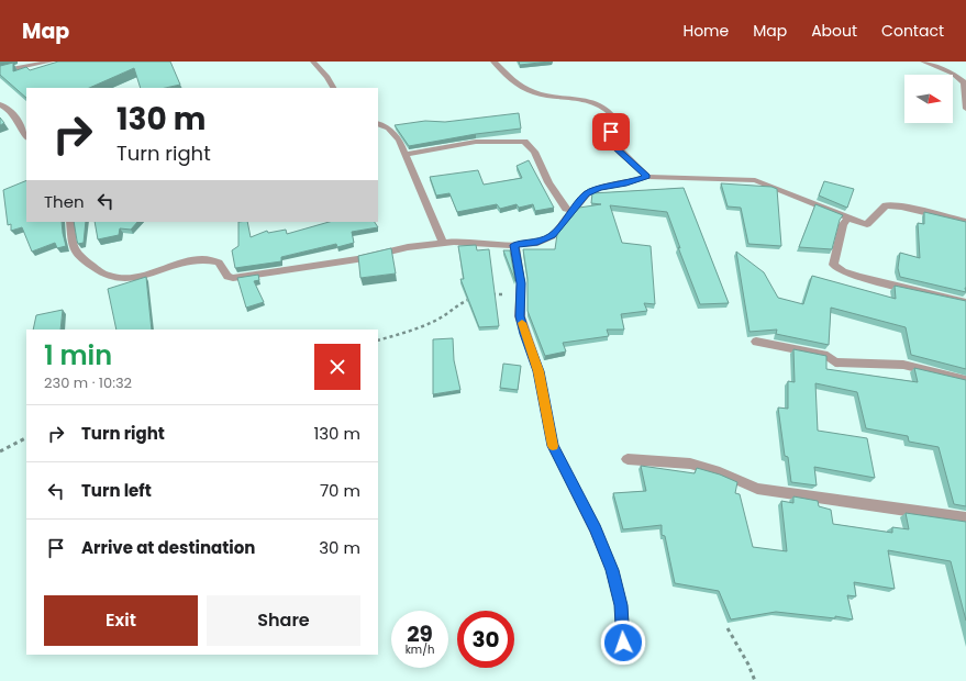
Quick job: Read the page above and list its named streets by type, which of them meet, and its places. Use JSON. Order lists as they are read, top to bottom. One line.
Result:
{"north":"right","page":{"header":"Map","nav":["Home","Map","About","Contact"],"turn":["130 m","Turn right"],"then":"Then","heading":["1 min","230 m · 10:32"],"list":[{"name":"Turn right","value":"130 m"},{"name":"Turn left","value":"70 m"},{"name":"Arrive at destination","value":"30 m"}],"buttons":["Exit","Share"],"speed":"29 km/h","limit":"30"}}
